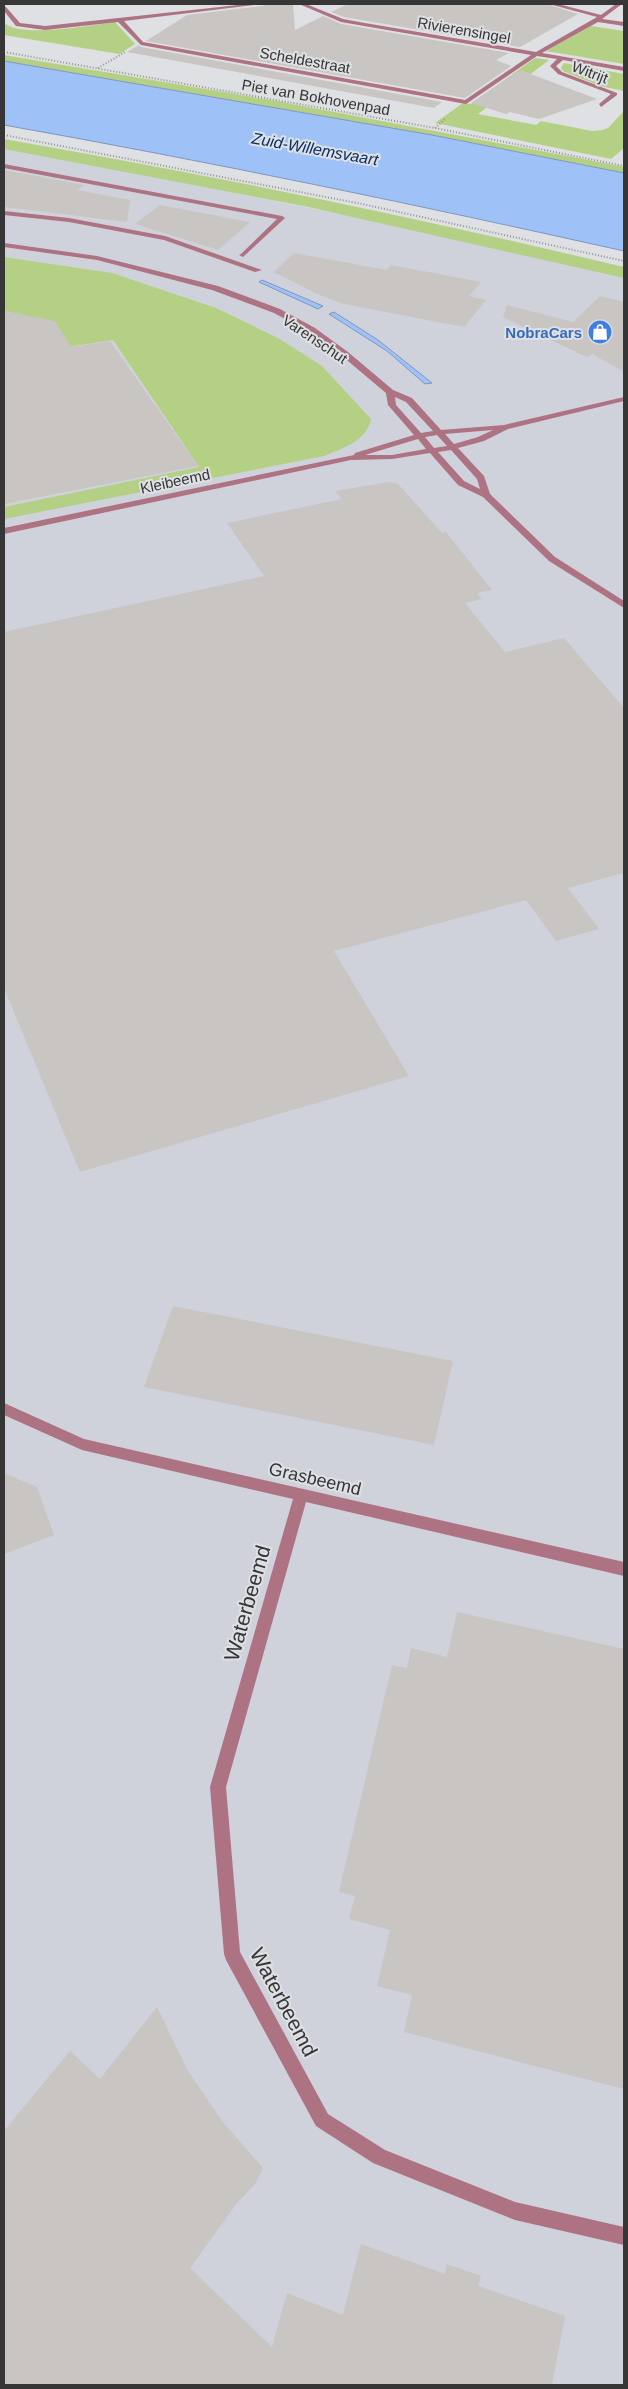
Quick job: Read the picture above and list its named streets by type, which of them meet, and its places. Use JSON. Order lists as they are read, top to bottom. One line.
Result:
{"streets":{"street":["Rivierensingel","Scheldestraat","Witrijt","Varenschut","Kleibeemd","Grasbeemd","Waterbeemd"],"path":["Piet van Bokhovenpad"]},"crossings":[["Rivierensingel","Scheldestraat"],["Rivierensingel","Witrijt"],["Varenschut","Kleibeemd"],["Grasbeemd","Waterbeemd"]],"water":["Zuid-Willemsvaart"],"places":{"shop":["NobraCars"]}}
